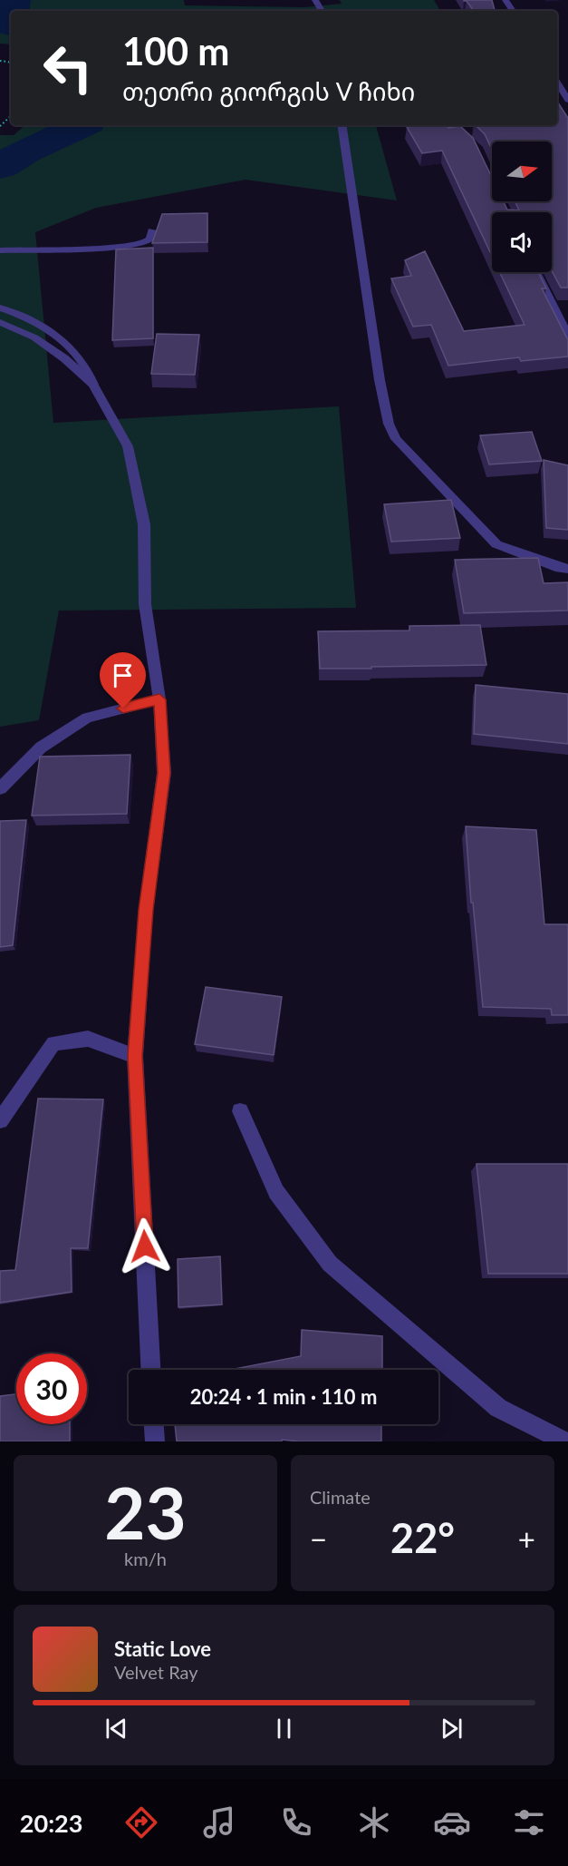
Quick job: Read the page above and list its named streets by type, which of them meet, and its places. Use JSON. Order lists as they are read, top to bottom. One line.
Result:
{"north":"right","page":{"turn":["100 m","თეთრი გიორგის V ჩიხი"],"limit":"30","trip":"20:24 · 1 min · 110 m","tile":[["23","km/h"],"Climate"],"heat":["−","22°","+"],"song":["Static Love","Velvet Ray"],"tabs":"20:23"}}
